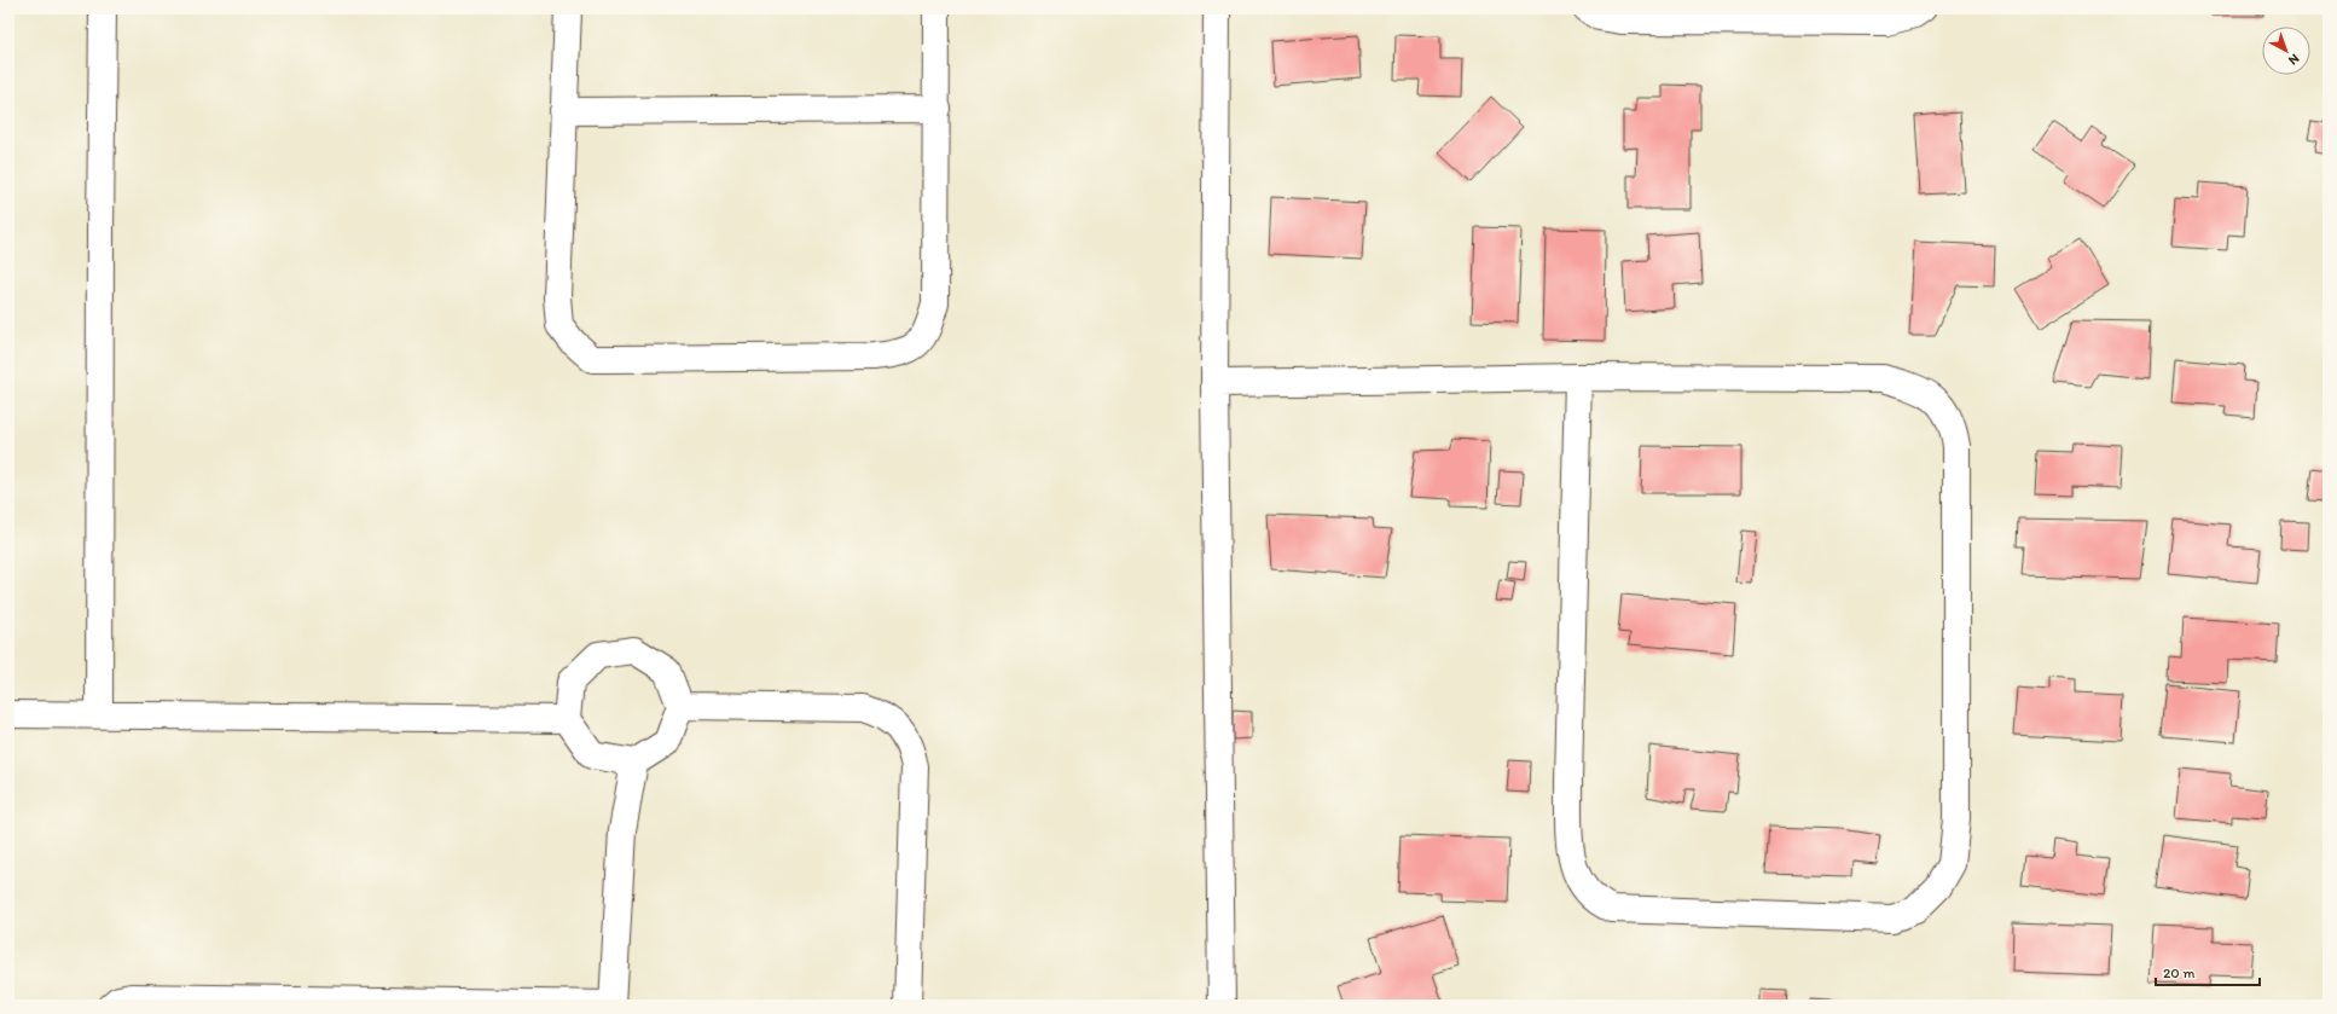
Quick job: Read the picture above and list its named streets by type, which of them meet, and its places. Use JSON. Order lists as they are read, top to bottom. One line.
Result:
{"scale_bar":"20 m","north":"bottom right"}
